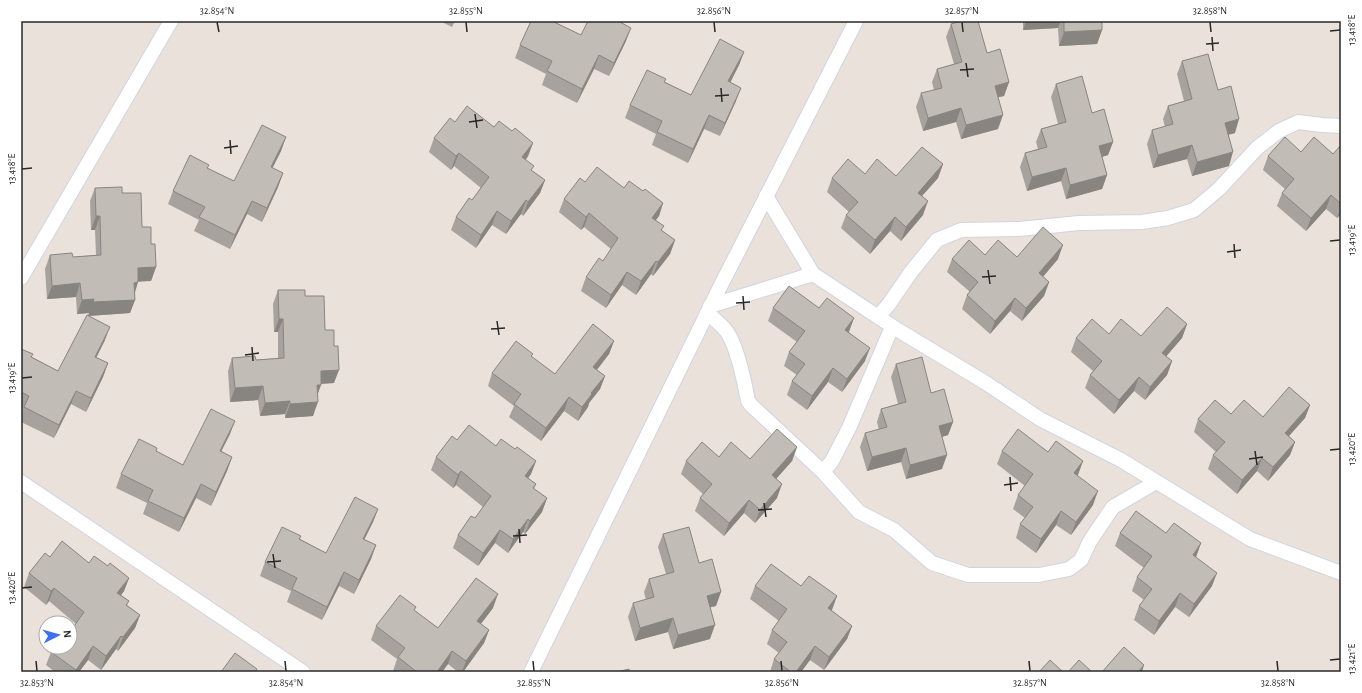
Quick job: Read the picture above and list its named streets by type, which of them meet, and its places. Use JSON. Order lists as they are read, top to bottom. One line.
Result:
{"north":"right","coordinates":["32.854°N","32.855°N","32.856°N","32.857°N","32.858°N","13.418°E","13.419°E","13.420°E","13.421°E","32.853°N"]}
